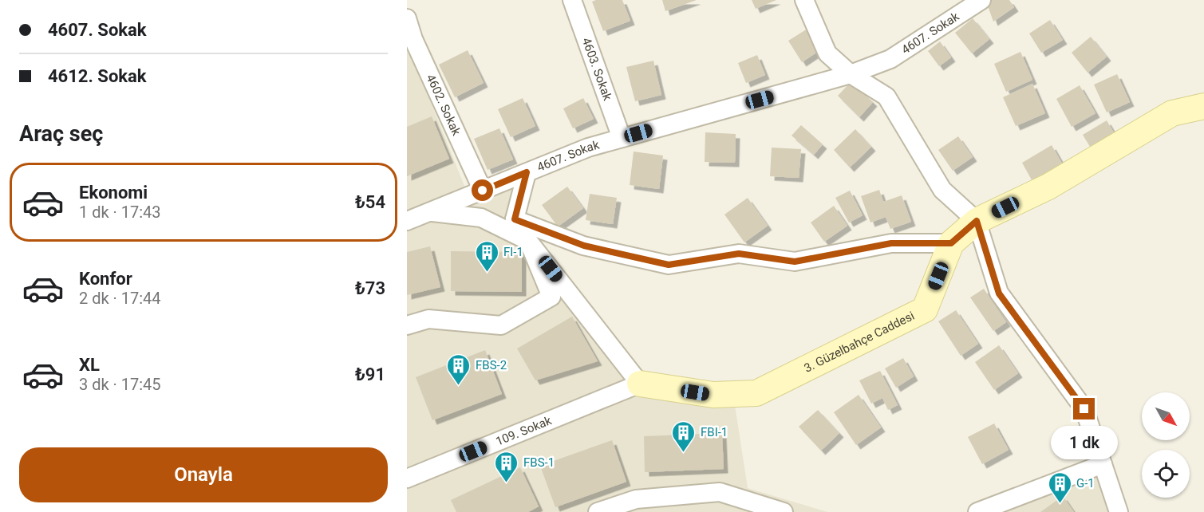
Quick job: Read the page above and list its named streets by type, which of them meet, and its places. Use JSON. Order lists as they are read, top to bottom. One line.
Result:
{"streets":{"street":["4607. Sokak","4603. Sokak","4602. Sokak","3. Güzelbahçe Caddesi","109. Sokak"]},"crossings":[["4607. Sokak","4603. Sokak"],["4607. Sokak","4602. Sokak"],["3. Güzelbahçe Caddesi","109. Sokak"]],"places":{"building":["FI-1","FBS-2","FBI-1","FBS-1","G-1"]},"north":"bottom right","page":{"banner":["4607. Sokak","4612. Sokak"],"heading":"Araç seç","list":[{"name":"Ekonomi","note":"1 dk · 17:43","value":"₺54"},{"name":"Konfor","note":"2 dk · 17:44","value":"₺73"},{"name":"XL","note":"3 dk · 17:45","value":"₺91"}],"bubble":"1 dk","buttons":"Onayla"}}
